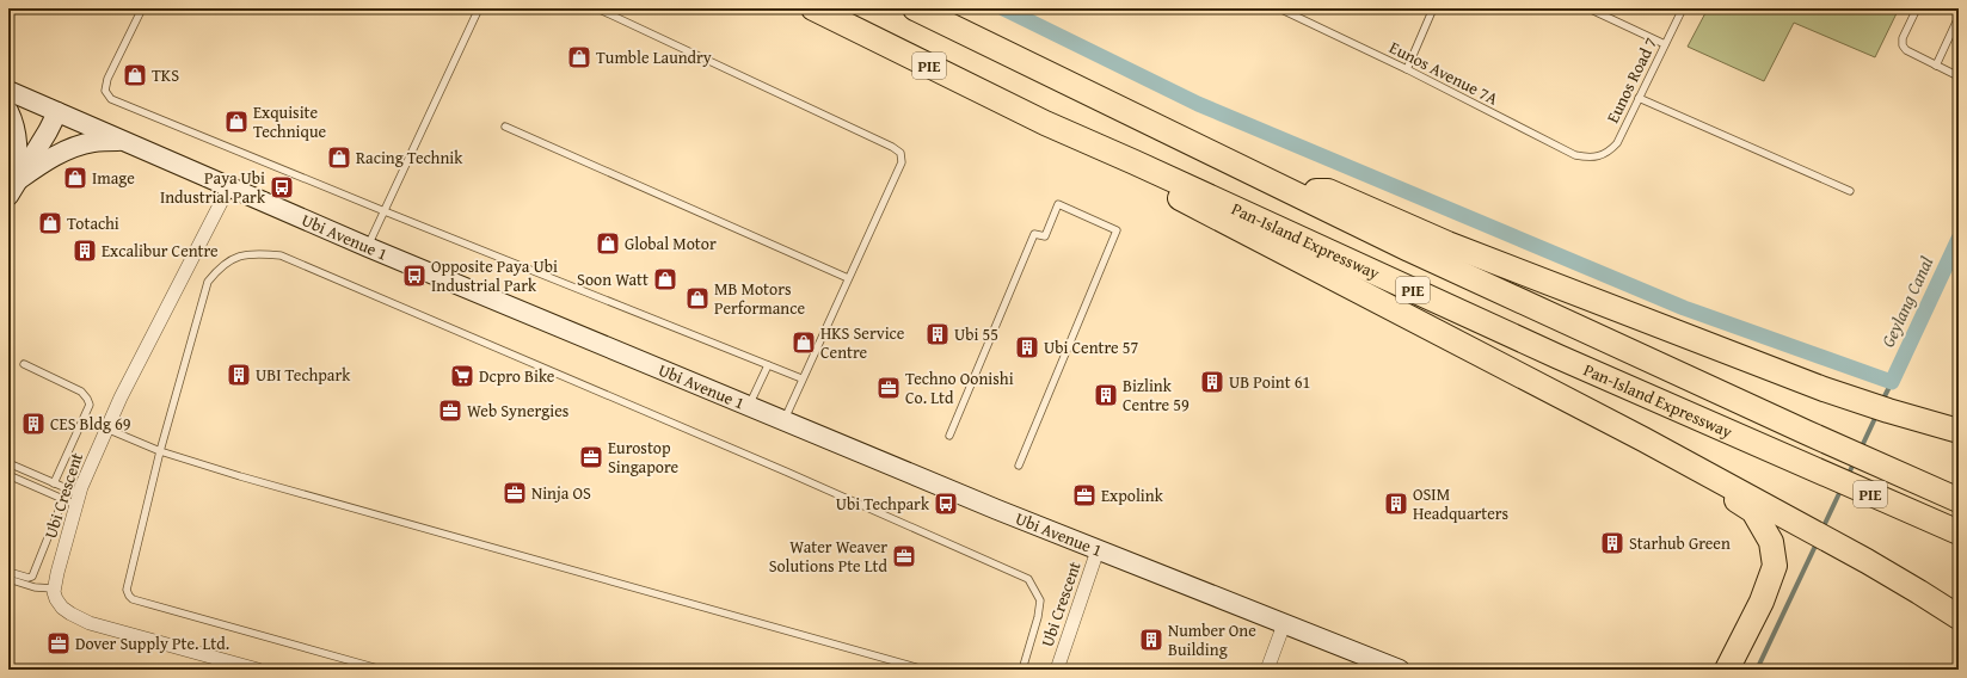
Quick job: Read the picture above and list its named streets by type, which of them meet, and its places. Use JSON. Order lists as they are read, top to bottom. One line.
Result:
{"streets":{"highway":["PIE","Pan-Island Expressway"],"street":["Ubi Avenue 1","Ubi Crescent"],"lane":["Eunos Avenue 7A","Eunos Road 7"]},"crossings":[["Eunos Avenue 7A","Eunos Road 7"],["Ubi Avenue 1","Ubi Crescent"]],"water":["Geylang Canal"],"places":{"shop":["Tumble Laundry","TKS","Exquisite Technique","Racing Technik","Image","Totachi","Global Motor","Soon Watt","MB Motors Performance","HKS Service Centre"],"bus stop":["Paya Ubi Industrial Park","Opposite Paya Ubi Industrial Park","Ubi Techpark"],"building":["Excalibur Centre","Ubi 55","Ubi Centre 57","UBI Techpark","UB Point 61","Bizlink Centre 59","CES Bldg 69","OSIM Headquarters","Starhub Green","Number One Building"],"supermarket":["Dcpro Bike"],"office":["Techno Oonishi Co. Ltd","Web Synergies","Eurostop Singapore","Ninja OS","Expolink","Water Weaver Solutions Pte Ltd","Dover Supply Pte. Ltd."]}}
